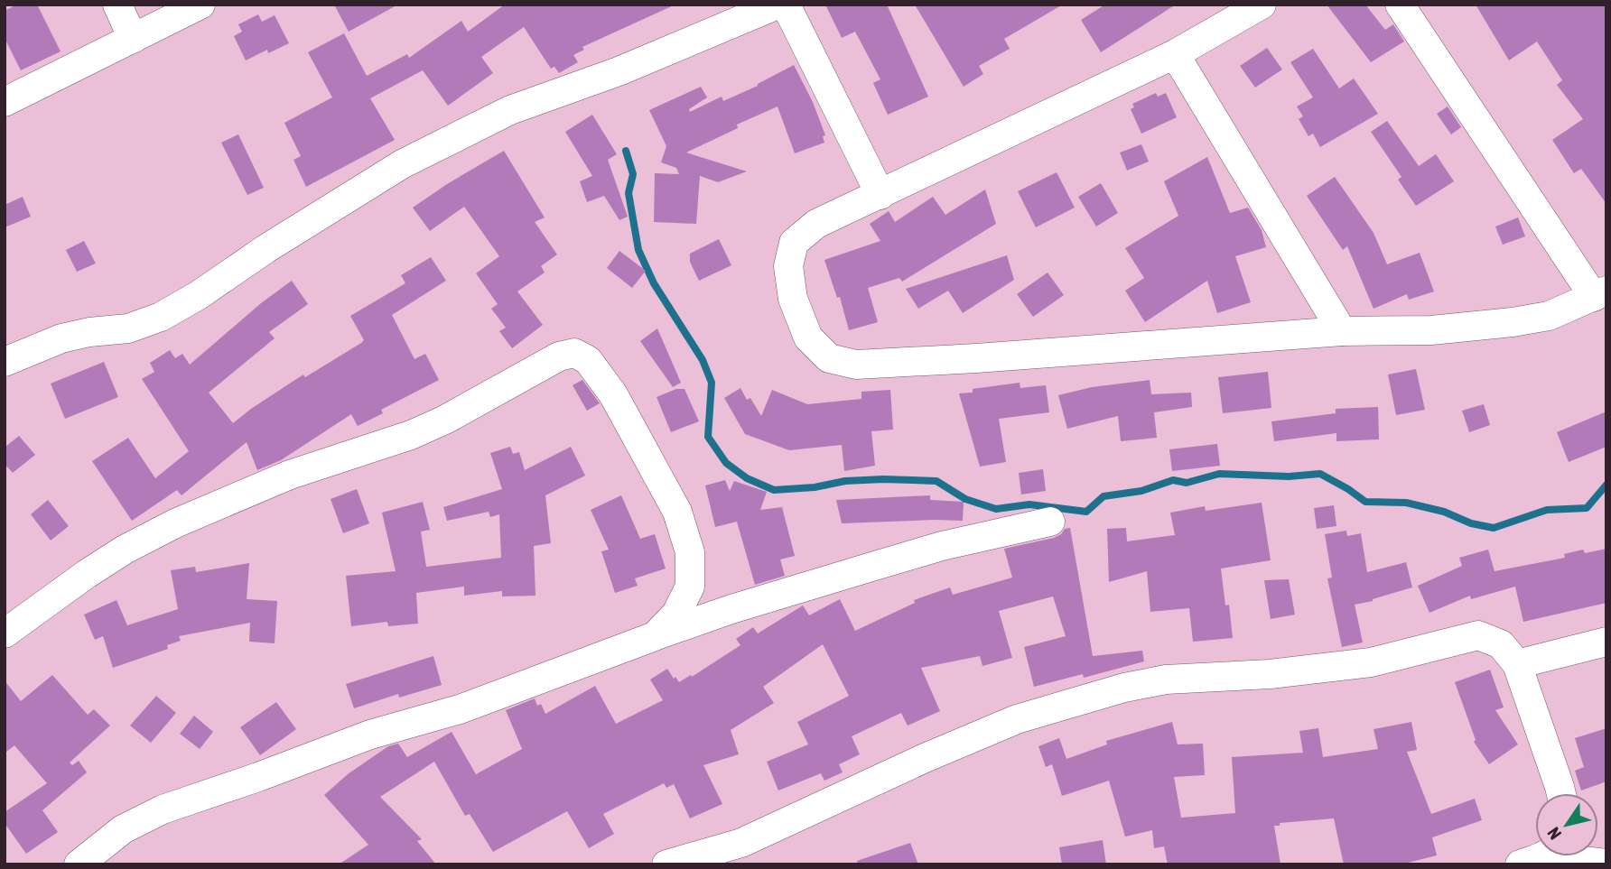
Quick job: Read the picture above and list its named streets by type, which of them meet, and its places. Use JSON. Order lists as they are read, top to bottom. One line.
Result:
{"north":"bottom left"}
